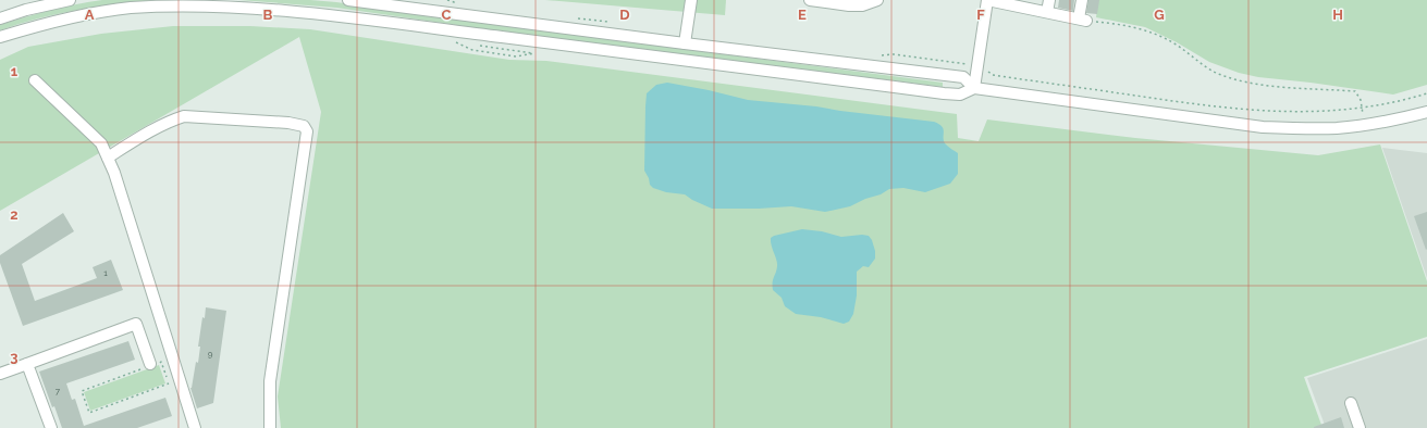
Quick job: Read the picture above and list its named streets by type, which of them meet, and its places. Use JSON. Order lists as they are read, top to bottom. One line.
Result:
{"house_numbers":["1","9","7"],"grid":{"columns":["A","B","C","D","E","F","G","H"],"rows":["1","2","3"]}}
